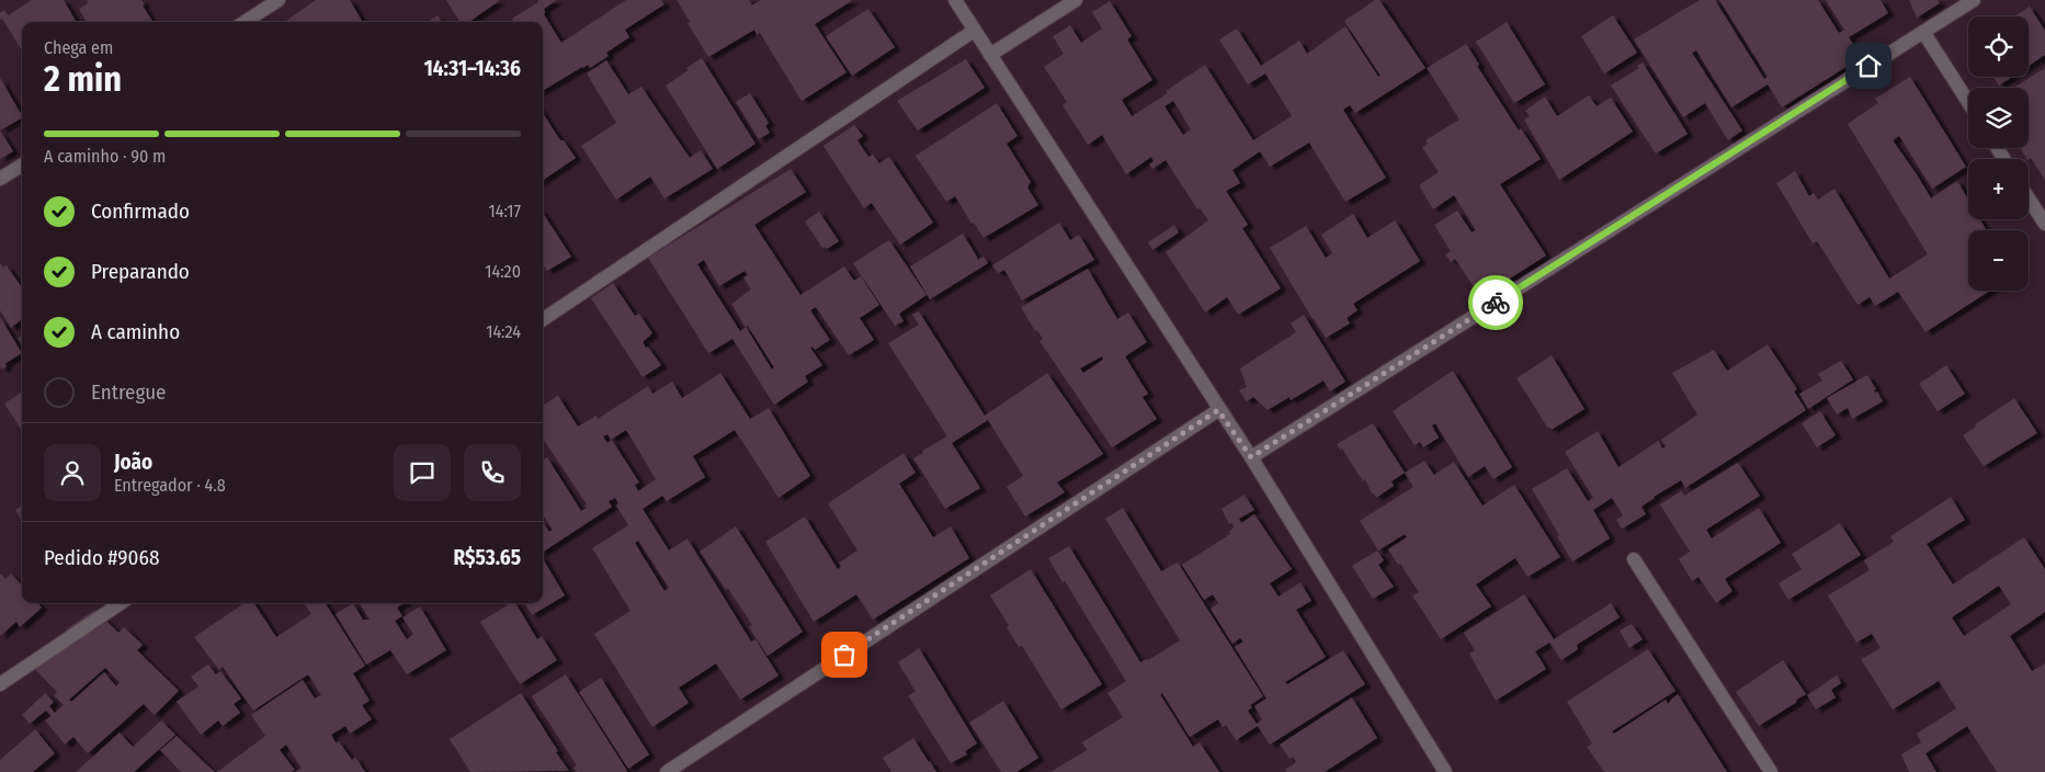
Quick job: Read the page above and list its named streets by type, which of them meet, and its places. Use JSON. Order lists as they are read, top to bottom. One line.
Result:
{"page":{"map_buttons":["+","−"],"heading":["2 min","Chega em","14:31–14:36"],"panel":["João","Entregador · 4.8","Pedido #9068","R$53.65"],"bar":"A caminho · 90 m","list":[["Confirmado","14:17"],["Preparando","14:20"],["A caminho","14:24"],"Entregue"]}}
